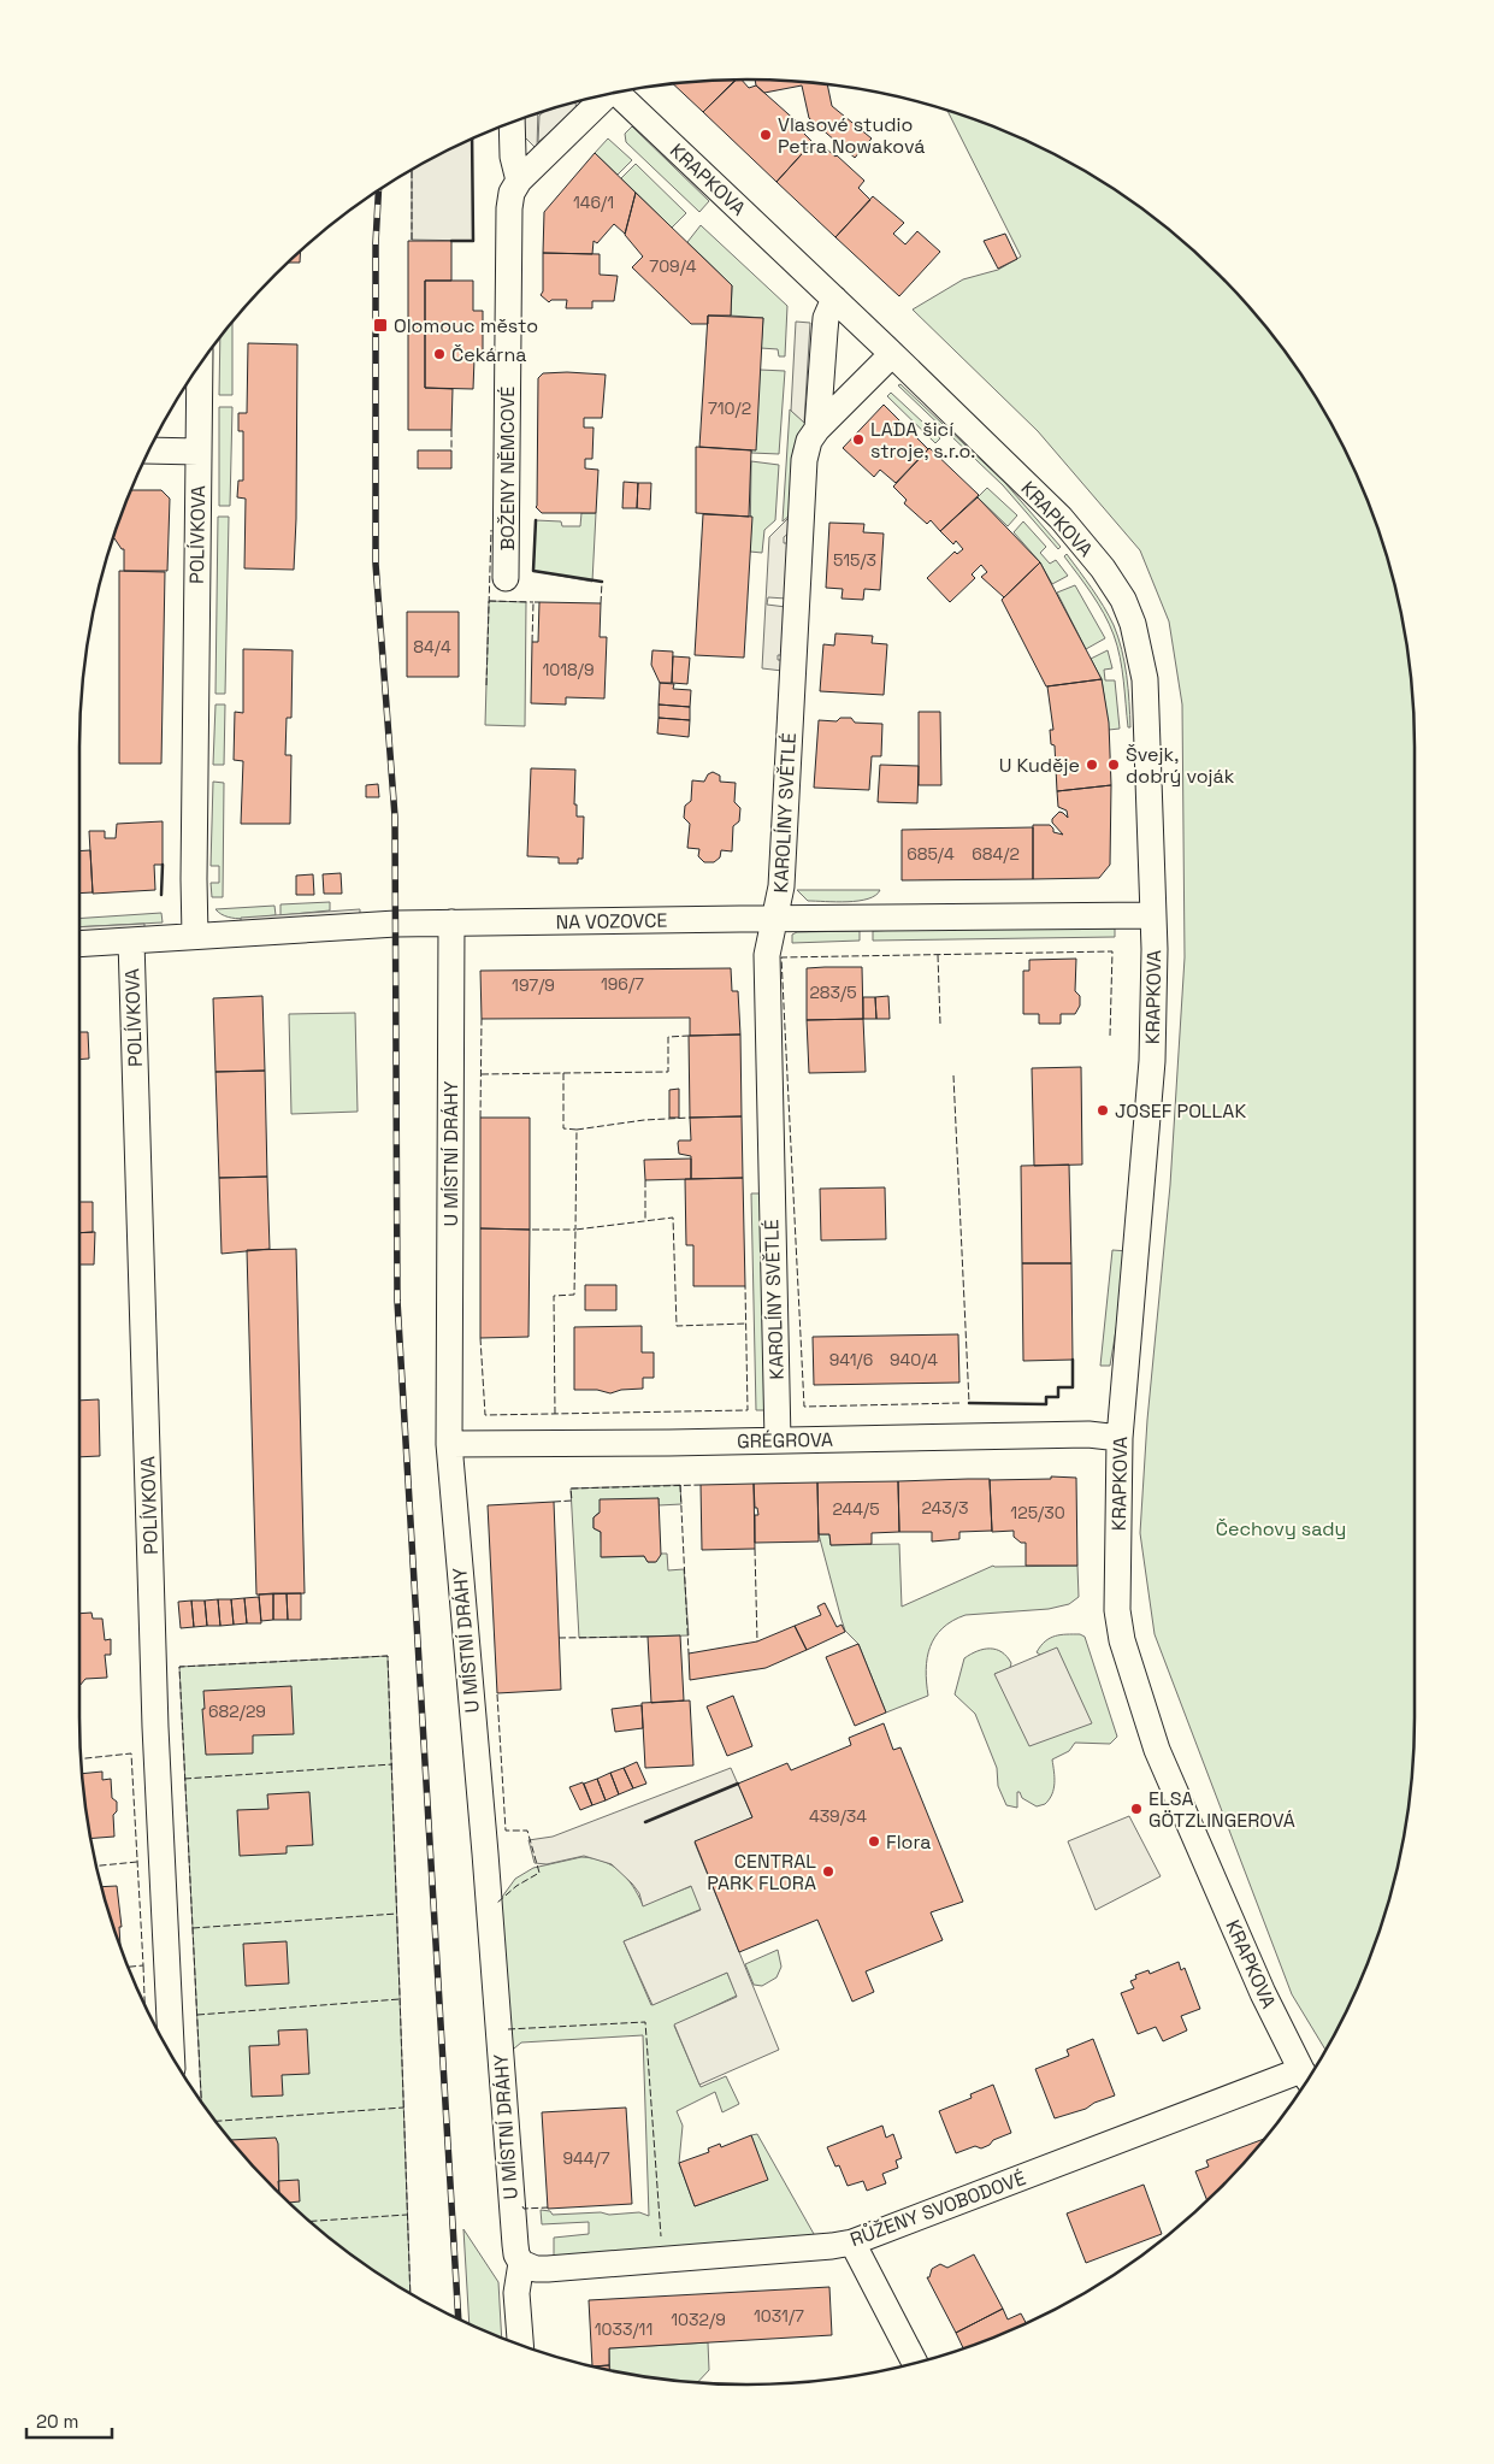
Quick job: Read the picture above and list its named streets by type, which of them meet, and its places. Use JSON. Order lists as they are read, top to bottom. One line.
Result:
{"streets":{"street":["KRAPKOVA","BOŽENY NĚMCOVÉ","POLÍVKOVA","KAROLÍNY SVĚTLÉ","NA VOZOVCE","U MÍSTNÍ DRÁHY","GRÉGROVA","RŮŽENY SVOBODOVÉ"]},"crossings":[["KRAPKOVA","KAROLÍNY SVĚTLÉ"],["KRAPKOVA","NA VOZOVCE"],["KRAPKOVA","GRÉGROVA"],["KRAPKOVA","RŮŽENY SVOBODOVÉ"],["POLÍVKOVA","NA VOZOVCE"],["KAROLÍNY SVĚTLÉ","NA VOZOVCE"],["KAROLÍNY SVĚTLÉ","GRÉGROVA"],["NA VOZOVCE","U MÍSTNÍ DRÁHY"],["U MÍSTNÍ DRÁHY","GRÉGROVA"],["U MÍSTNÍ DRÁHY","RŮŽENY SVOBODOVÉ"]],"parks":["Čechovy sady"],"places":{"other":["Vlasové studio Petra Nowaková","Čekárna","LADA šicí stroje, s.r.o.","U Kuděje","Švejk, dobrý voják","JOSEF POLLAK","ELSA GÖTZLINGEROVÁ","Flora","CENTRAL PARK FLORA"],"transit":["Olomouc město"]},"house_numbers":["146/1","709/4","710/2","515/3","84/4","1018/9","685/4","684/2","196/7","197/9","283/5","941/6","940/4","243/3","244/5","125/30","682/29","439/34","944/7","1031/7","1032/9","1033/11"],"scale_bar":"20 m"}
